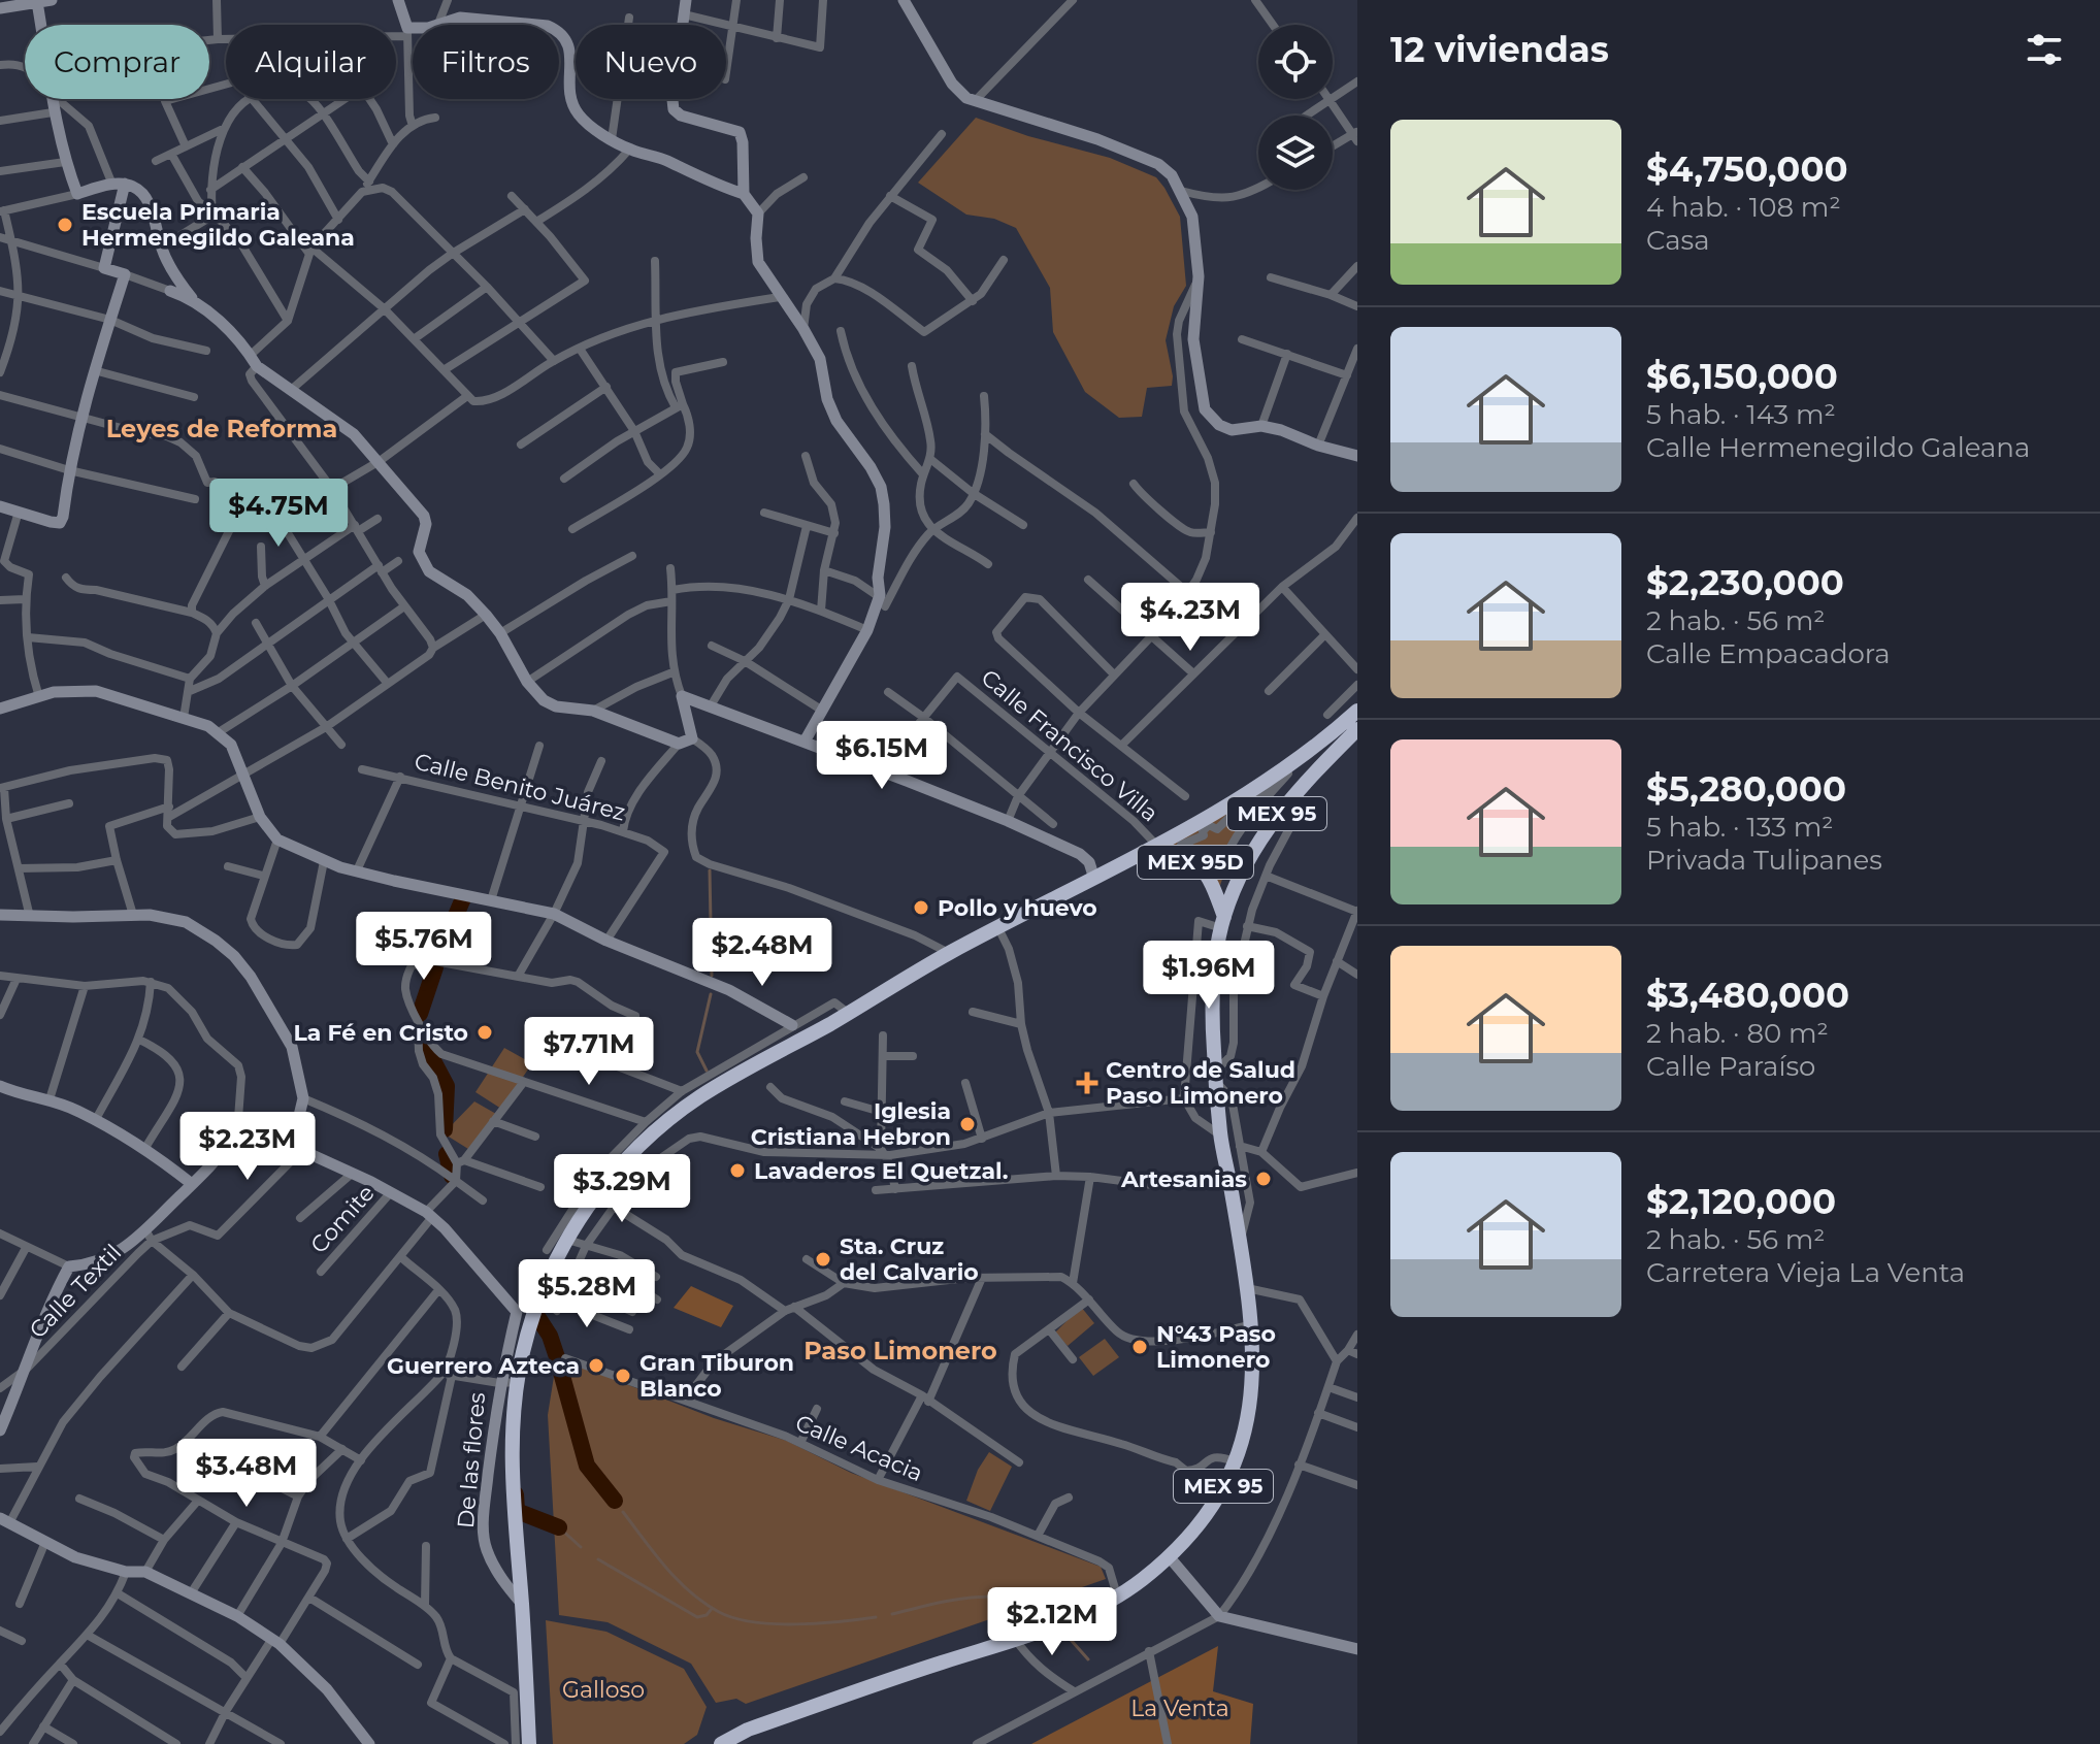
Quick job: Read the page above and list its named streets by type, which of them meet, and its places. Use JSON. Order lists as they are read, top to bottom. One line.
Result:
{"streets":{"highway":["MEX 95","MEX 95D"],"street":["Calle Francisco Villa","Calle Benito Juárez","Comite","Calle Textil","Calle Acacia","De las flores"]},"crossings":[["Calle Francisco Villa","MEX 95"],["MEX 95","MEX 95D"],["MEX 95","Calle Acacia"],["MEX 95","De las flores"]],"districts":["Leyes de Reforma","Paso Limonero"],"parks":["Galloso","La Venta"],"places":{"other":["Escuela Primaria Hermenegildo Galeana","Pollo y huevo","La Fé en Cristo","Iglesia Cristiana Hebron","Lavaderos El Quetzal.","Artesanias","Sta. Cruz del Calvario","N°43 Paso Limonero","Guerrero Azteca","Gran Tiburon Blanco"],"health":["Centro de Salud Paso Limonero"]},"page":{"heading":"12 viviendas","chip":["Comprar","Alquilar","Filtros","Nuevo"],"list":[{"name":"$4,750,000","note":"4 hab. · 108 m² · Casa"},{"name":"$6,150,000","note":"5 hab. · 143 m² · Calle Hermenegildo Galeana"},{"name":"$2,230,000","note":"2 hab. · 56 m² · Calle Empacadora"},{"name":"$5,280,000","note":"5 hab. · 133 m² · Privada Tulipanes"},{"name":"$3,480,000","note":"2 hab. · 80 m² · Calle Paraíso"},{"name":"$2,120,000","note":"2 hab. · 56 m² · Carretera Vieja La Venta"}],"price":["$4.75M","$4.23M","$6.15M","$5.76M","$2.48M","$1.96M","$7.71M","$2.23M","$3.29M","$5.28M","$3.48M","$2.12M"]}}
